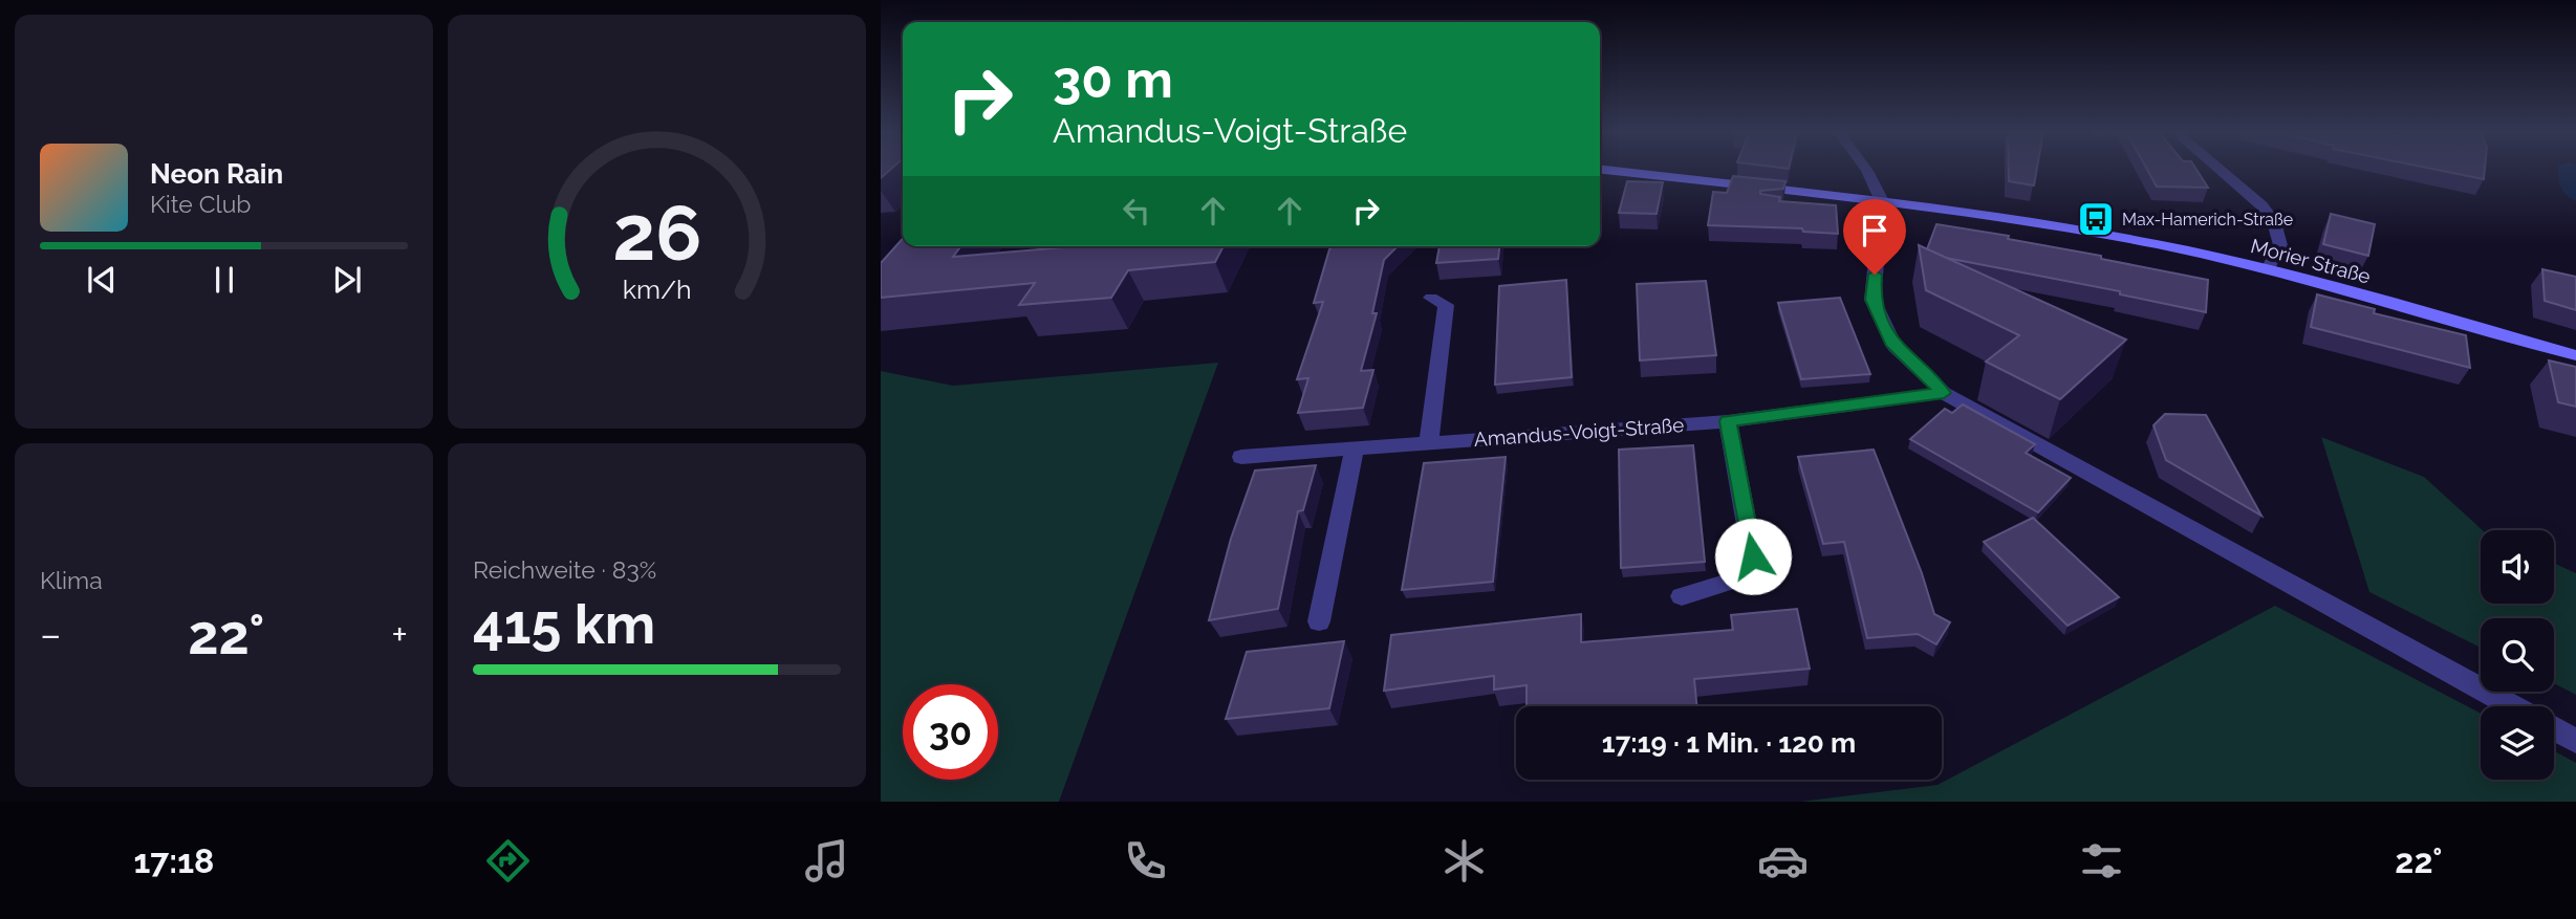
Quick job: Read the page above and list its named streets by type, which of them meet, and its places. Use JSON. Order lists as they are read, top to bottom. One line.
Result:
{"streets":{"main road":["Morier Straße"],"street":["Amandus-Voigt-Straße"]},"places":{"bus stop":["Max-Hamerich-Straße"]},"page":{"turn":["30 m","Amandus-Voigt-Straße"],"song":["Neon Rain","Kite Club"],"tile":["Klima",["Reichweite · 83%","415 km"]],"heat":["−","22°","+"],"limit":"30","trip":"17:19 · 1 Min. · 120 m","tabs":["17:18","22°"],"gauge":["26","km/h"]}}
